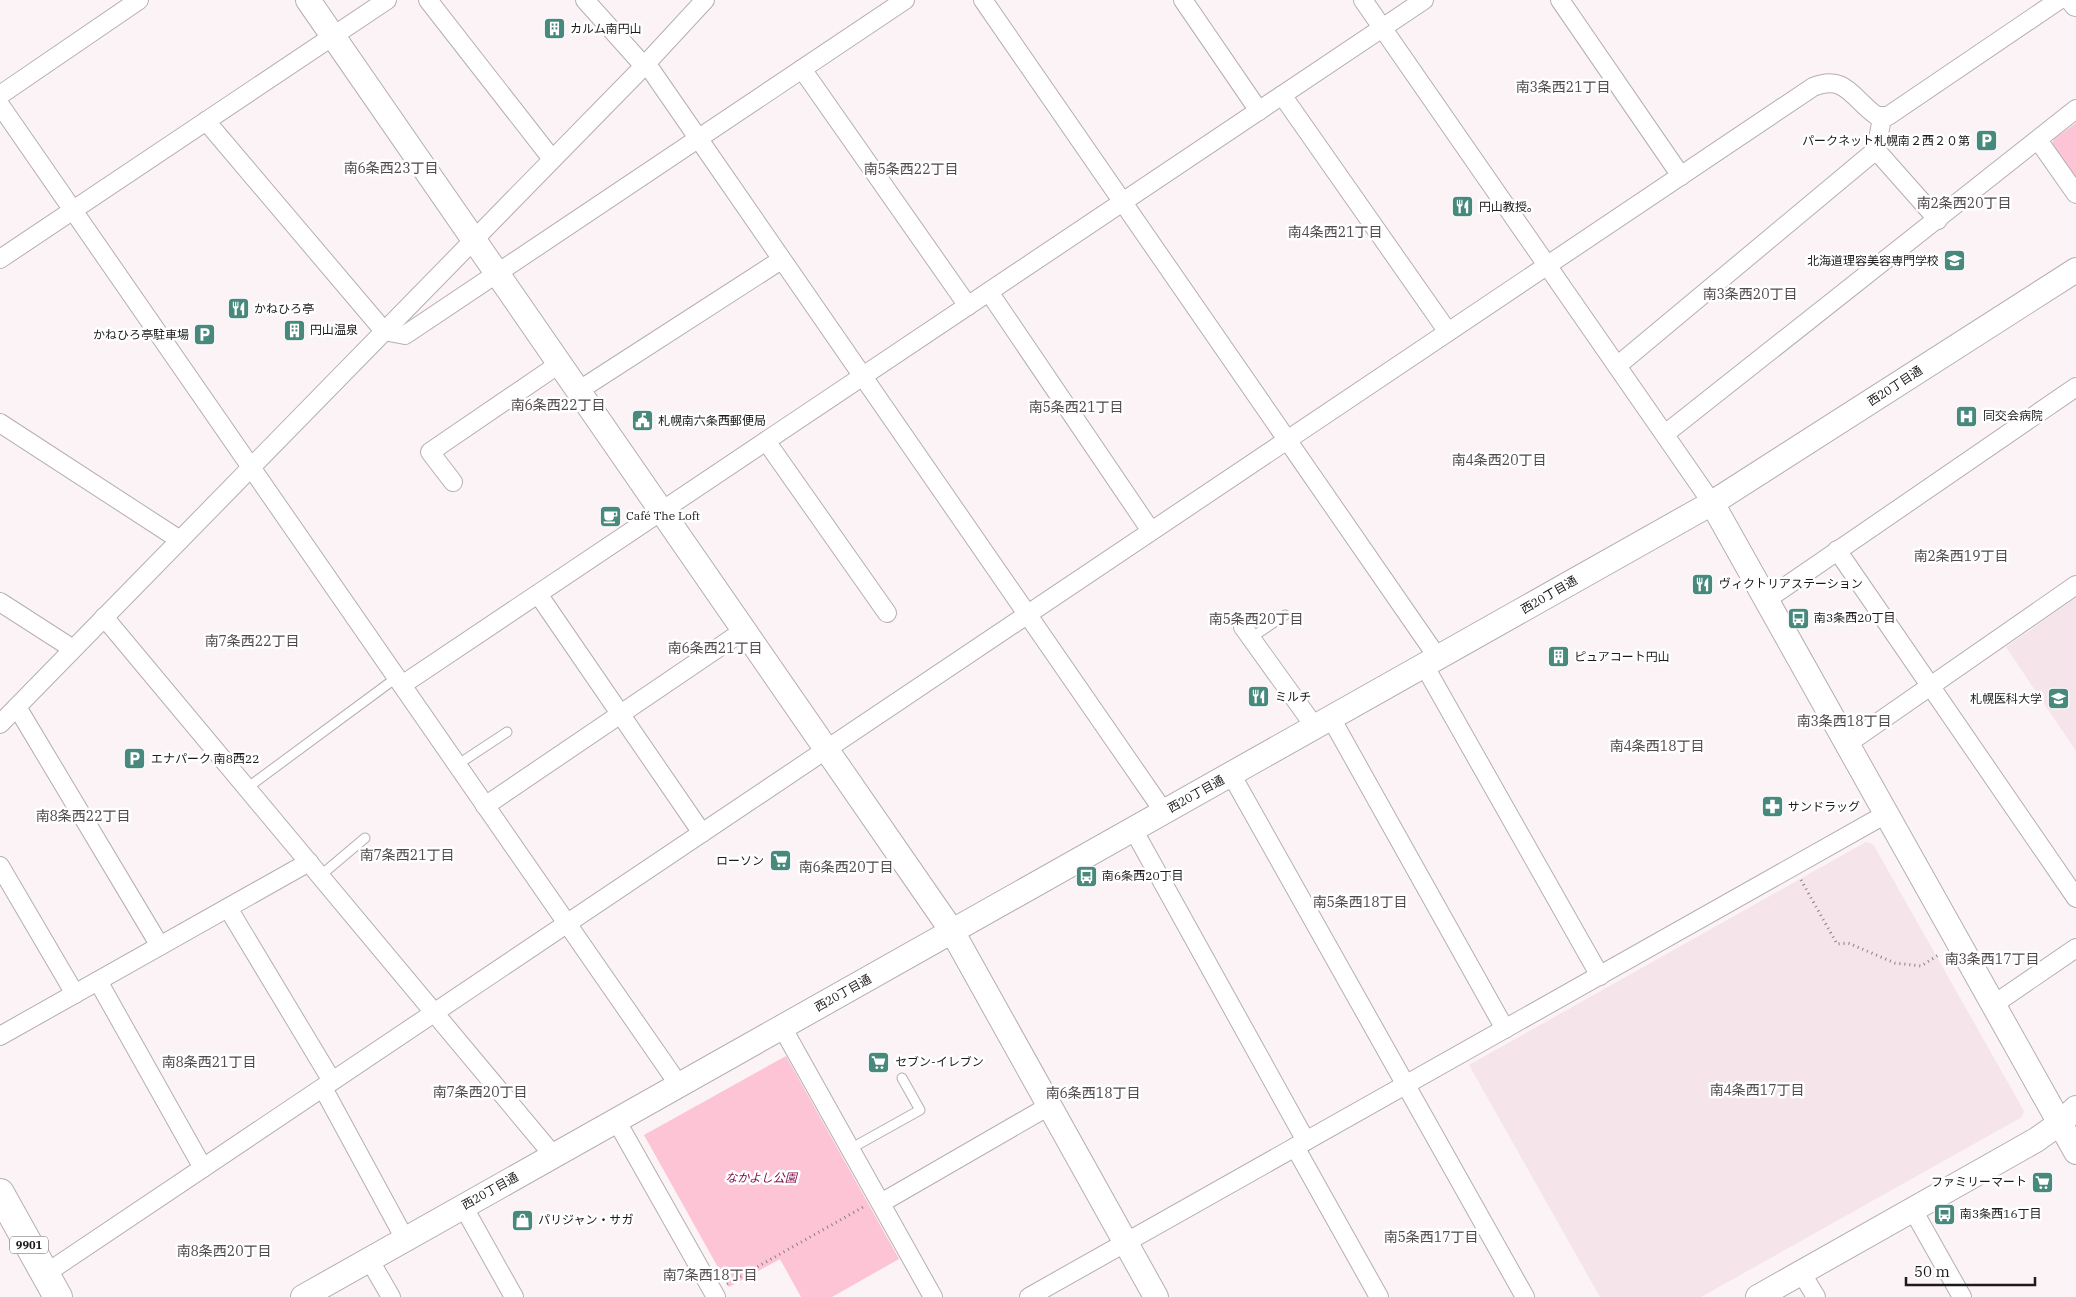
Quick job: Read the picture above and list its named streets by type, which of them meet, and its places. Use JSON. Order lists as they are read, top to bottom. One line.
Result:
{"streets":{"main road":["9901"],"street":["西20丁目通"]},"districts":["南3条西21丁目","南6条西23丁目","南5条西22丁目","南2条西20丁目","南4条西21丁目","南3条西20丁目","南6条西22丁目","南5条西21丁目","南4条西20丁目","南2条西19丁目","南5条西20丁目","南7条西22丁目","南6条西21丁目","南3条西18丁目","南4条西18丁目","南8条西22丁目","南7条西21丁目","南6条西20丁目","南5条西18丁目","南3条西17丁目","南8条西21丁目","南4条西17丁目","南7条西20丁目","南6条西18丁目","南5条西17丁目","南8条西20丁目","南7条西18丁目"],"parks":["なかよし公園"],"places":{"building":["カルム南円山","円山温泉","ピュアコート円山"],"parking":["パークネット札幌南２西２０第","かねひろ亭駐車場","エナパーク 南8西22"],"restaurant":["円山教授。","かねひろ亭","ヴィクトリアステーション","ミルチ"],"school or university":["北海道理容美容専門学校","札幌医科大学"],"hospital":["同交会病院"],"public building":["札幌南六条西郵便局"],"cafe":["Café The Loft"],"bus stop":["南3条西20丁目","南6条西20丁目","南3条西16丁目"],"pharmacy":["サンドラッグ"],"supermarket":["ローソン","セブン-イレブン","ファミリーマート"],"shop":["パリジャン・サガ"]},"scale_bar":"50 m"}
